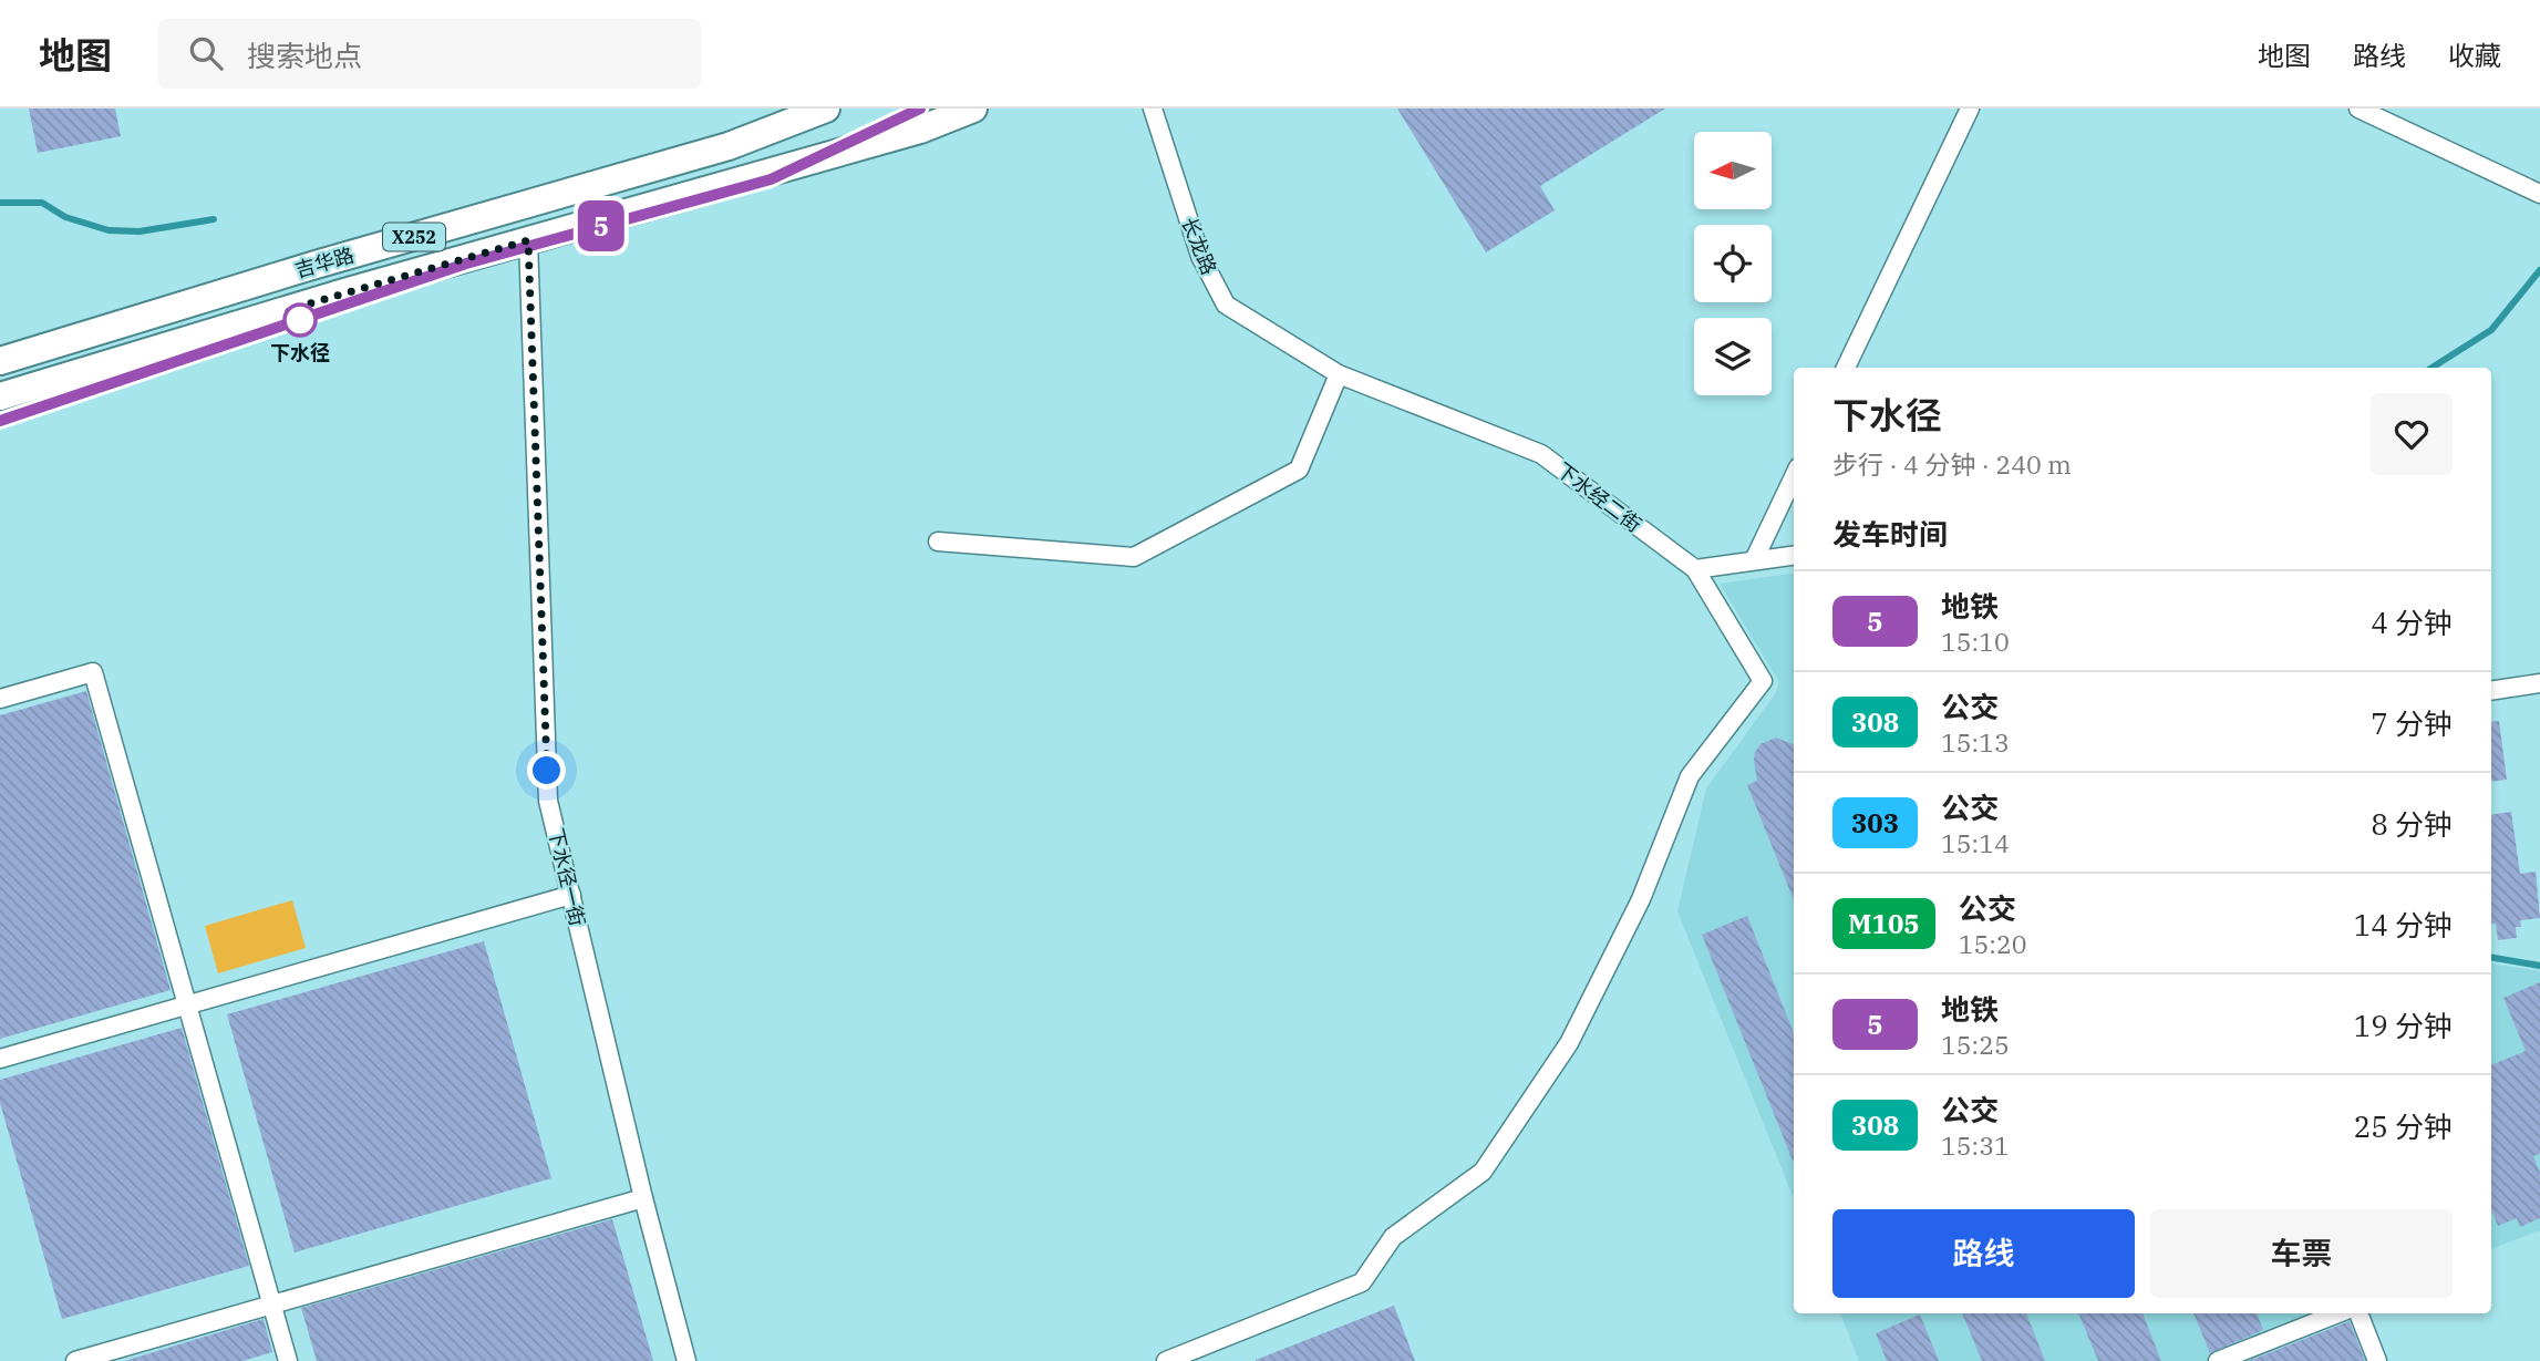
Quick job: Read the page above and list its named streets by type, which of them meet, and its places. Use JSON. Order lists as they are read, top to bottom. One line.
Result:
{"streets":{"main road":["X252","吉华路"],"street":["长龙路","下水经二街","下水径一街"]},"crossings":[["长龙路","下水经二街"],["吉华路","下水径一街"]],"places":["下水径"],"lines":["metro line 5"],"north":"left","page":{"header":"地图","search":"搜索地点","nav":["地图","路线","收藏"],"on_map":"5","heading":[["下水径","步行 · 4 分钟 · 240 m"],"发车时间"],"list":[{"mark":"5","name":"地铁","note":"15:10","value":"4 分钟"},{"mark":"308","name":"公交","note":"15:13","value":"7 分钟"},{"mark":"303","name":"公交","note":"15:14","value":"8 分钟"},{"mark":"M105","name":"公交","note":"15:20","value":"14 分钟"},{"mark":"5","name":"地铁","note":"15:25","value":"19 分钟"},{"mark":"308","name":"公交","note":"15:31","value":"25 分钟"}],"buttons":["路线","车票"]}}
